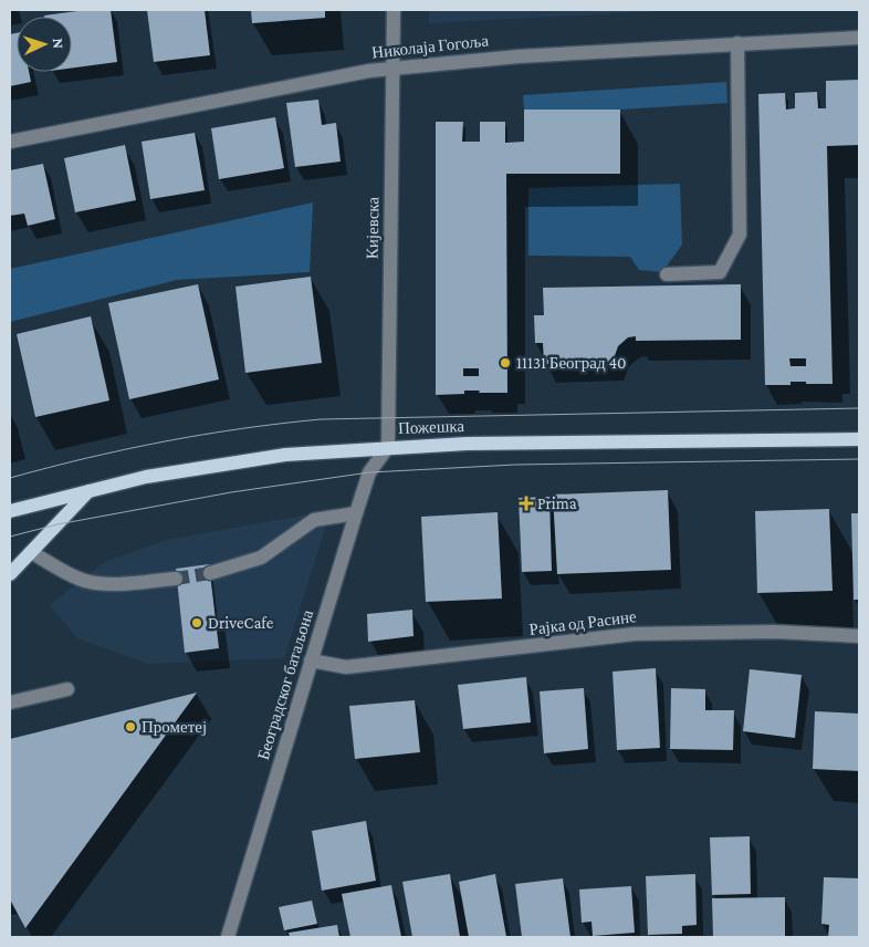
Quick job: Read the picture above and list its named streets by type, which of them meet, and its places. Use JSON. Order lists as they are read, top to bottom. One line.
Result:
{"streets":{"main road":["Пожешка"],"street":["Николаја Гогоља","Кијевска","Рајка од Расине","Београдског батаљона"]},"crossings":[["Николаја Гогоља","Кијевска"],["Кијевска","Пожешка"],["Кијевска","Београдског батаљона"],["Пожешка","Београдског батаљона"],["Рајка од Расине","Београдског батаљона"]],"places":{"other":["11131 Београд 40","DriveCafe","Прометеј"],"health":["Prima"]},"north":"right"}
